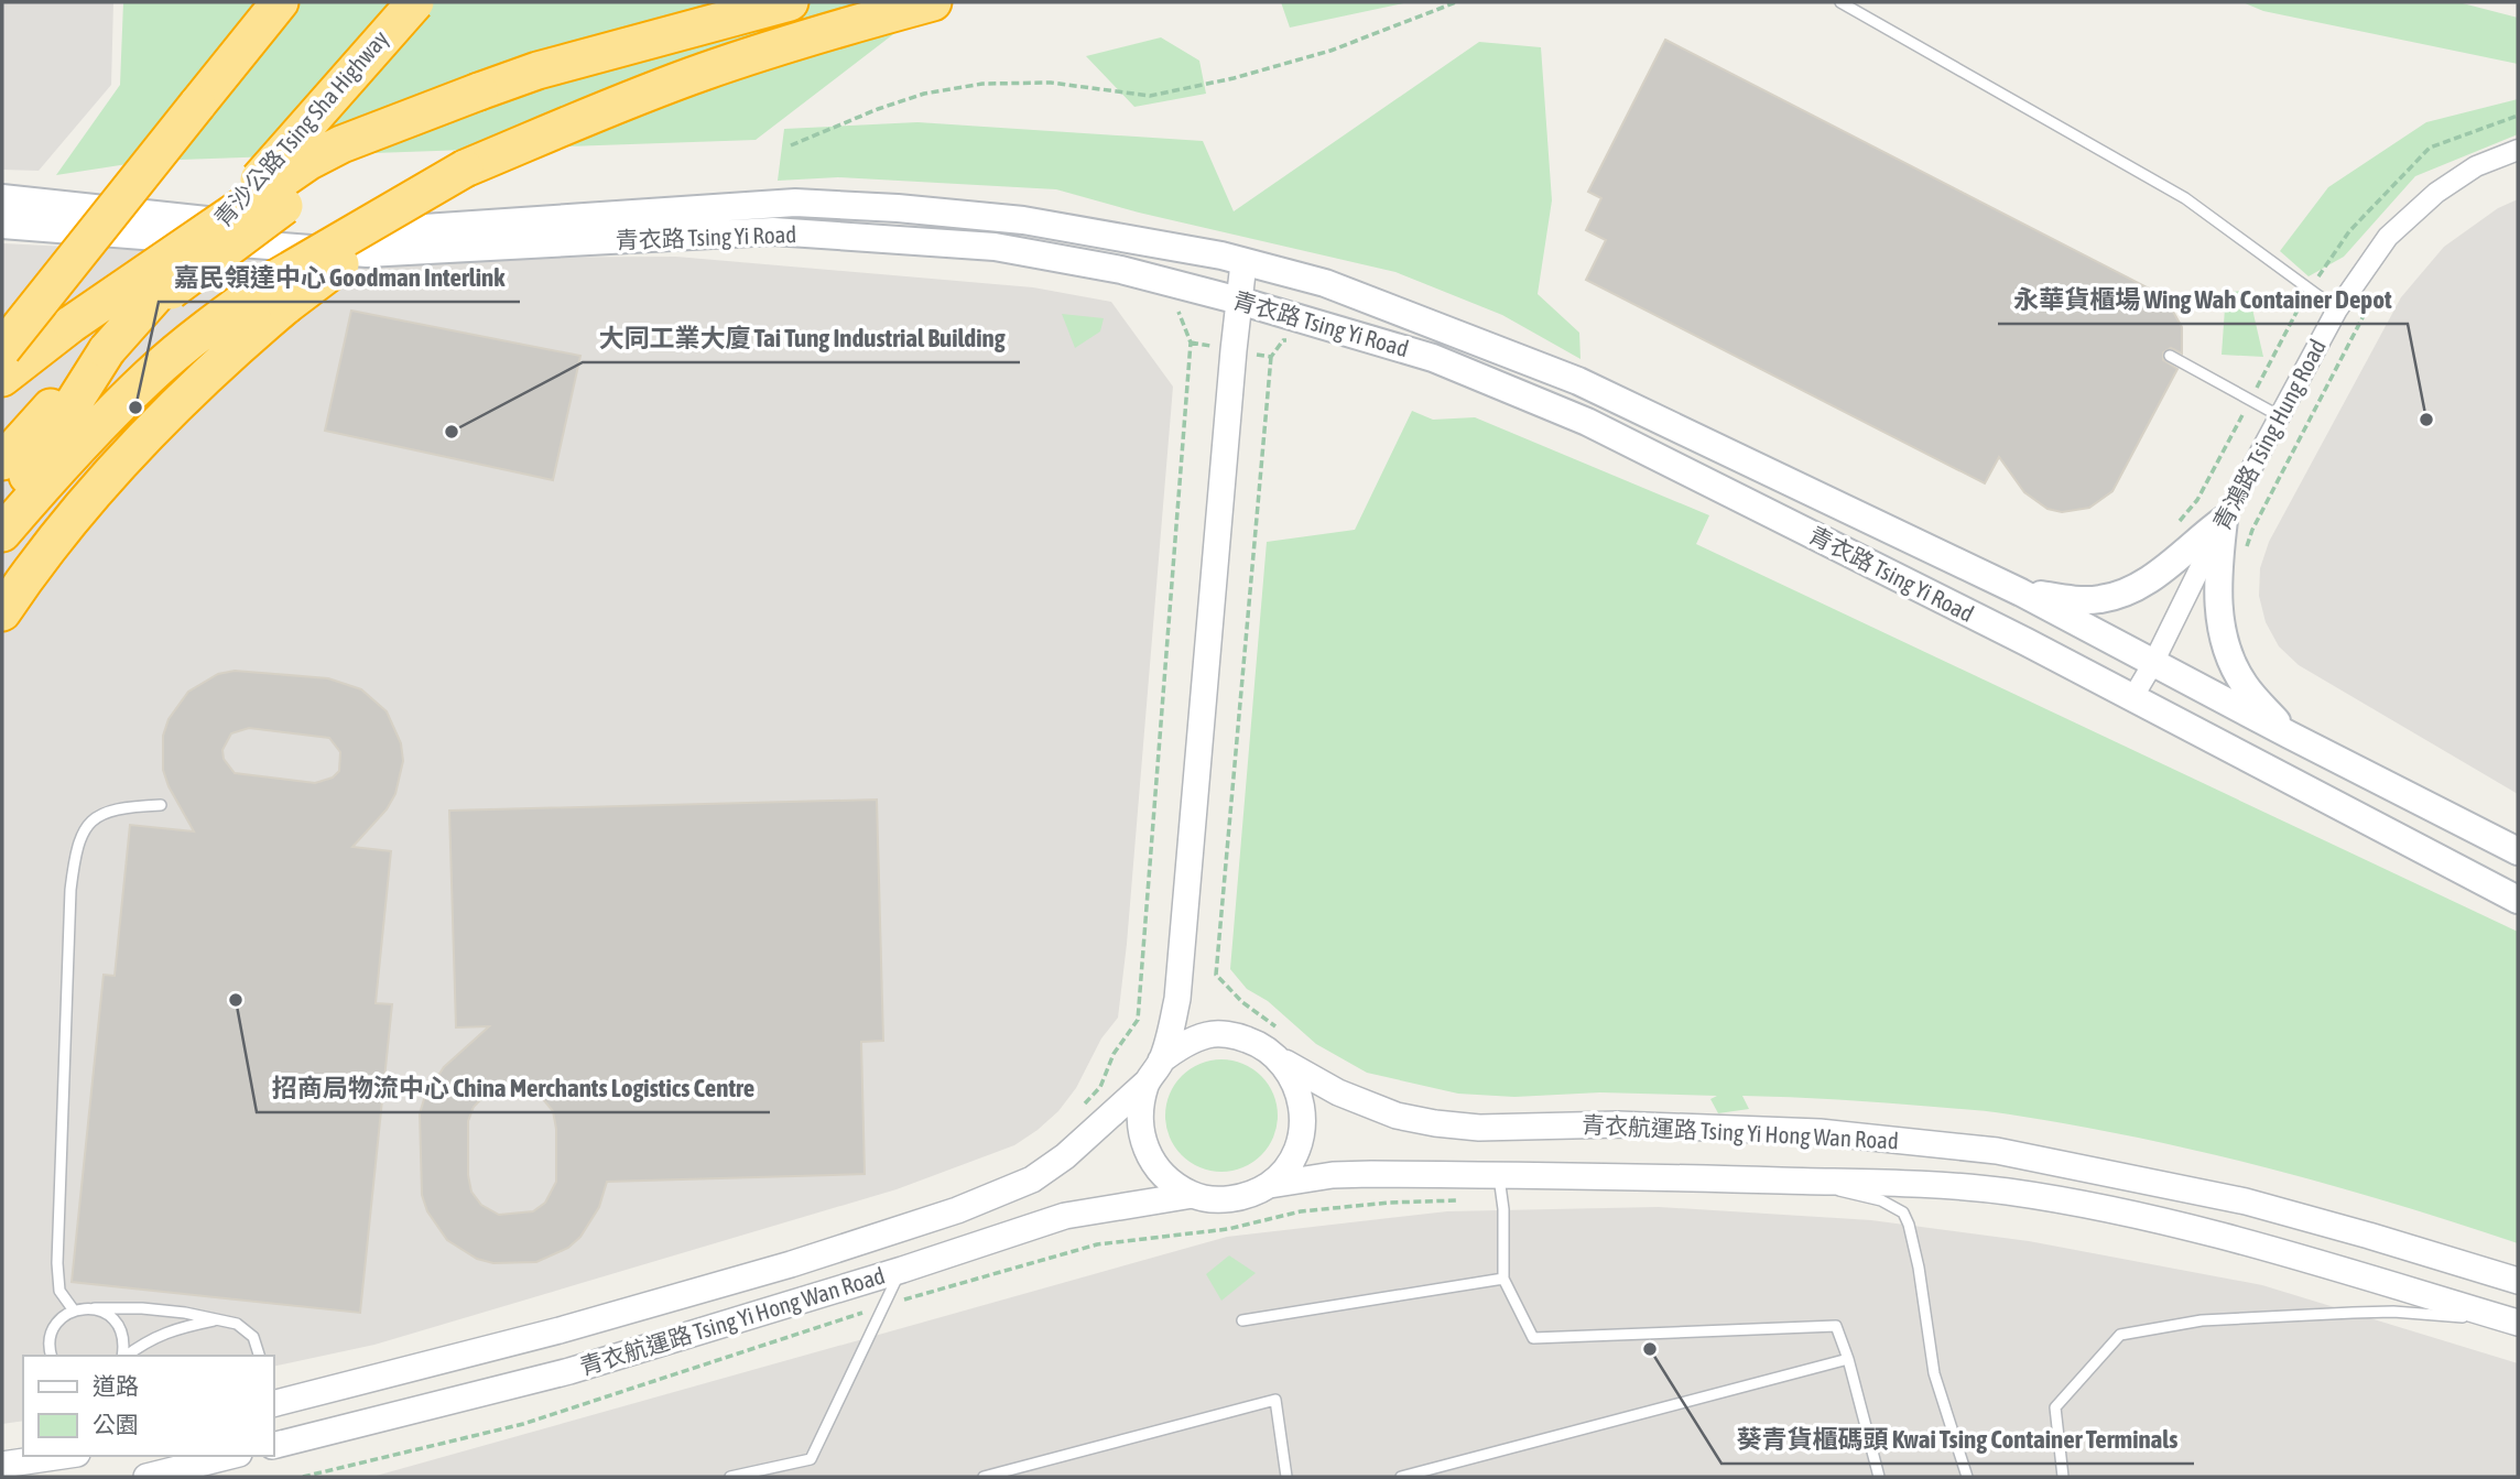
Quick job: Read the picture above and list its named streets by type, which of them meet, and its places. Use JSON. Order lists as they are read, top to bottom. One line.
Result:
{"streets":{"highway":["青沙公路 Tsing Sha Highway"],"main road":["青衣路 Tsing Yi Road"],"street":["青鴻路 Tsing Hung Road","青衣航運路 Tsing Yi Hong Wan Road"]},"crossings":[["青衣路 Tsing Yi Road","青鴻路 Tsing Hung Road"]],"places":["嘉民領達中心 Goodman Interlink","永華貨櫃場 Wing Wah Container Depot","大同工業大廈 Tai Tung Industrial Building","招商局物流中心 China Merchants Logistics Centre","葵青貨櫃碼頭 Kwai Tsing Container Terminals"],"legend":["道路","公園"]}
